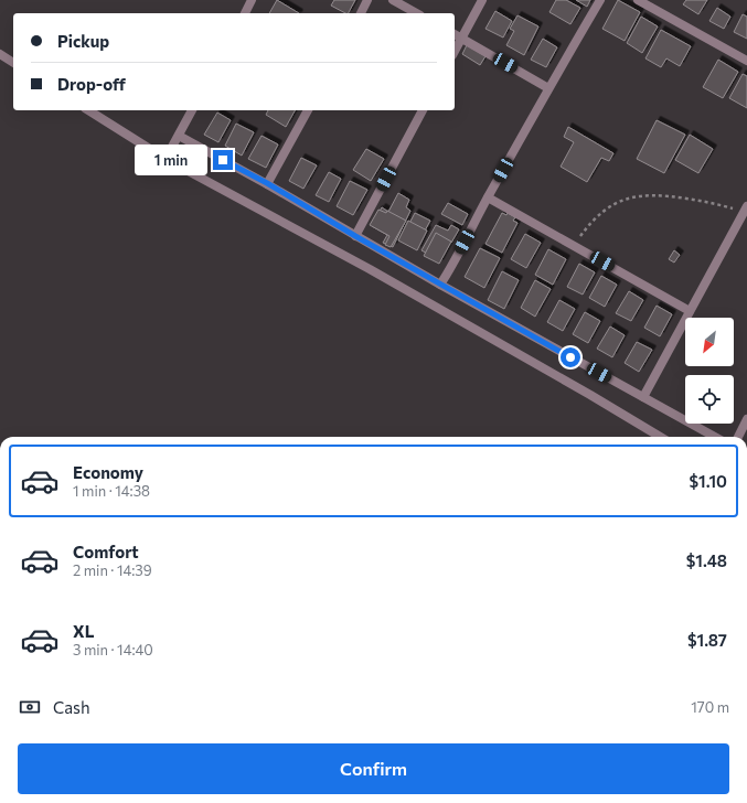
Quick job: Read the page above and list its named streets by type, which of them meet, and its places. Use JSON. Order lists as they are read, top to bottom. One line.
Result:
{"north":"bottom left","page":{"banner":["Pickup","Drop-off"],"bubble":"1 min","list":[{"name":"Economy","note":"1 min · 14:38","value":"$1.10"},{"name":"Comfort","note":"2 min · 14:39","value":"$1.48"},{"name":"XL","note":"3 min · 14:40","value":"$1.87"}],"pay":["Cash","170 m"],"buttons":"Confirm"}}
